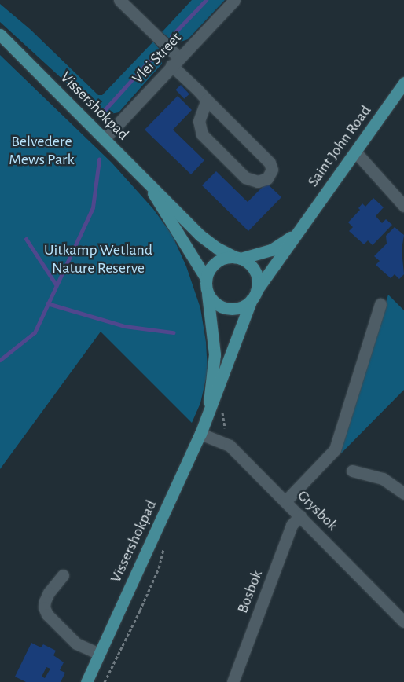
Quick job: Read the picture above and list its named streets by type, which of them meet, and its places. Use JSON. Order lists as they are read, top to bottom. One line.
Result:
{"streets":{"main road":["Vissershokpad","Saint John Road"],"street":["Vlei Street","Grysbok","Bosbok"]},"crossings":[["Vlei Street","Vissershokpad"],["Vissershokpad","Saint John Road"],["Vissershokpad","Grysbok"],["Grysbok","Bosbok"]],"parks":["Belvedere Mews Park","Uitkamp Wetland Nature Reserve"]}
